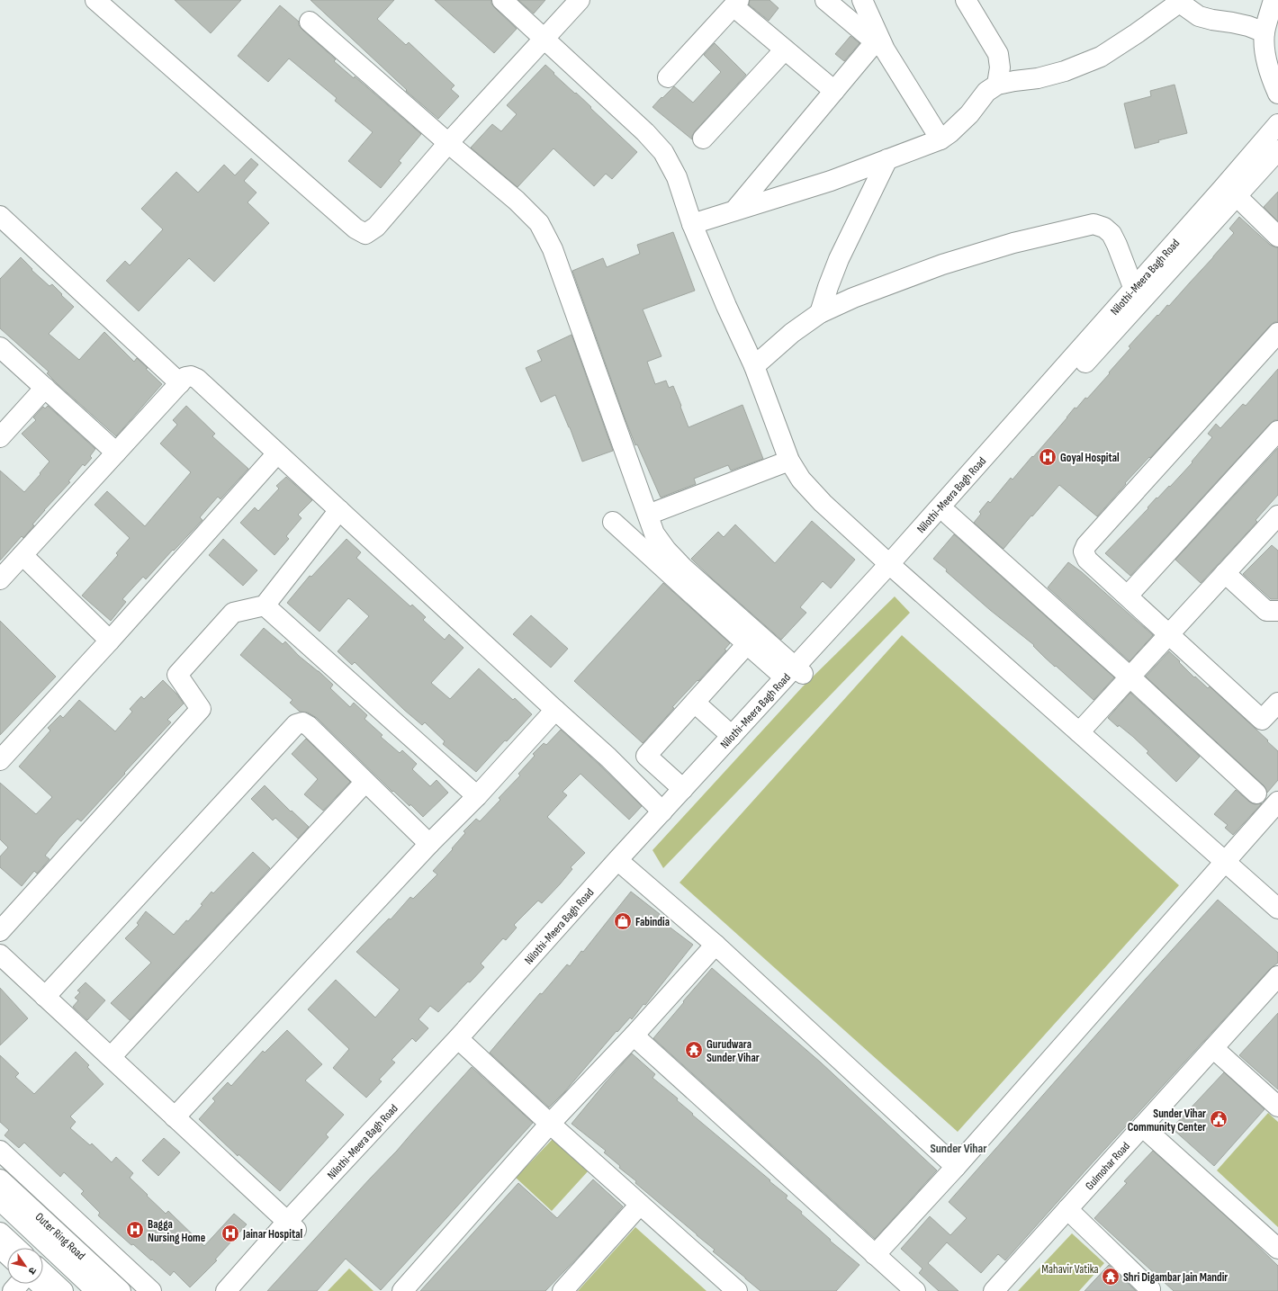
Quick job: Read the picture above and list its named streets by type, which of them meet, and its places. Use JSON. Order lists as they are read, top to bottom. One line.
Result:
{"streets":{"street":["Nilothi-Meera Bagh Road","Gulmohar Road","Outer Ring Road"]},"districts":["Sunder Vihar"],"parks":["Mahavir Vatika"],"places":{"hospital":["Goyal Hospital","Bagga Nursing Home","Jainar Hospital"],"shop":["Fabindia"],"temple":["Gurudwara Sunder Vihar","Shri Digambar Jain Mandir"],"public building":["Sunder Vihar Community Center"]},"north":"bottom right"}
